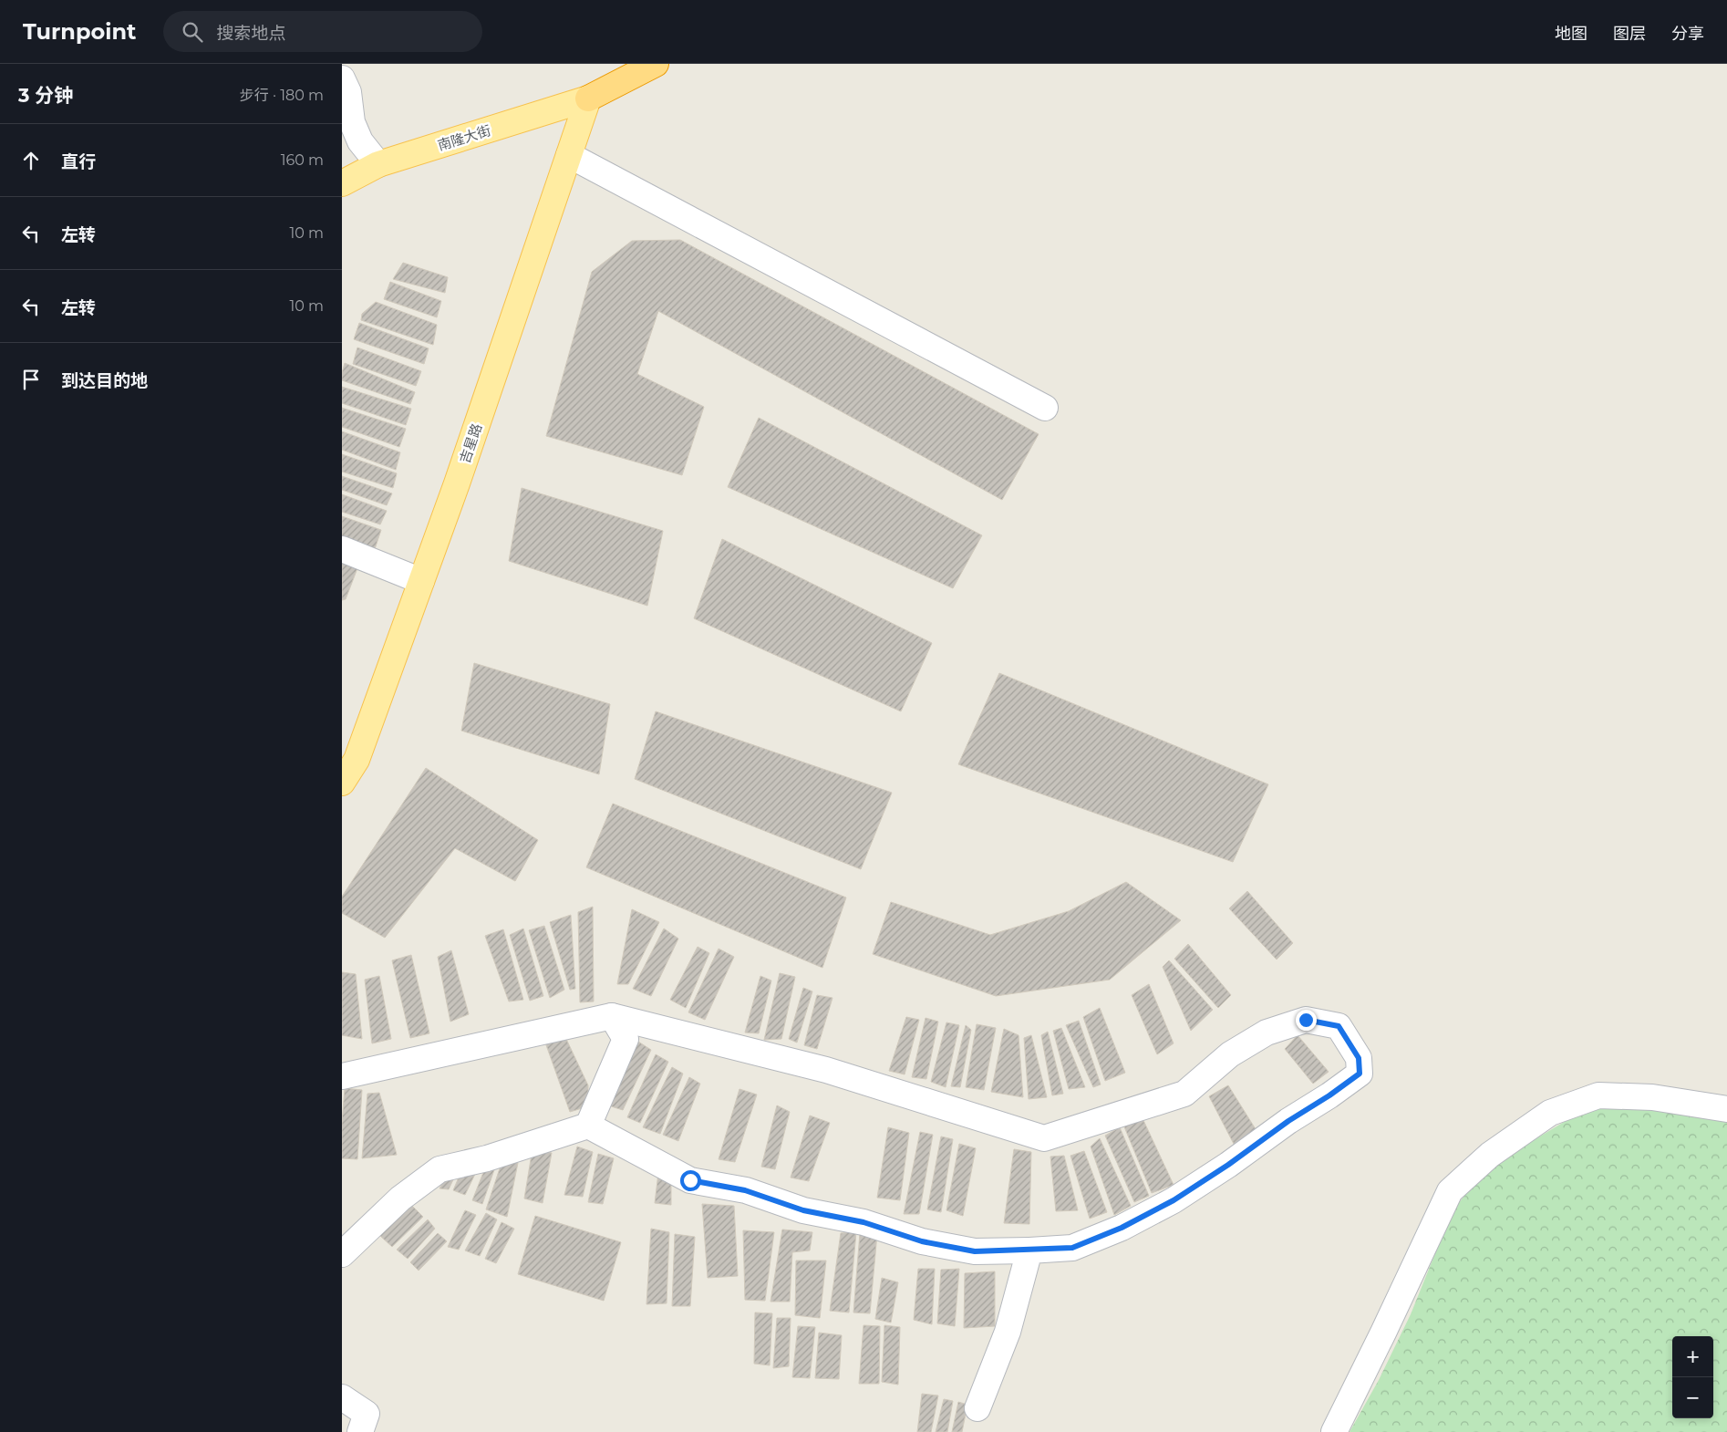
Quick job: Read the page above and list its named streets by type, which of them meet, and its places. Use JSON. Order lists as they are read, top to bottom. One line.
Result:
{"streets":{"main road":["南隆大街","吉星路"]},"crossings":[["南隆大街","吉星路"]],"page":{"header":"Turnpoint","search":"搜索地点","nav":["地图","图层","分享"],"heading":["3 分钟","步行 · 180 m"],"list":[["直行","160 m"],["左转","10 m"],["左转","10 m"],"到达目的地"],"map_buttons":["+","−"]}}
